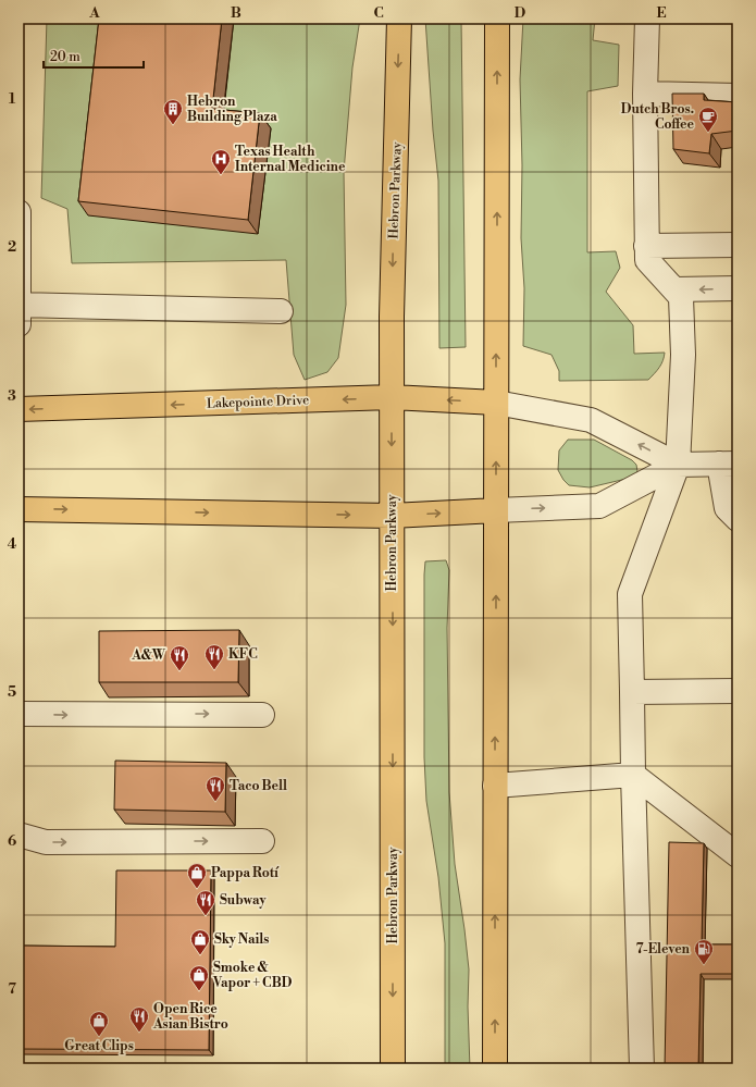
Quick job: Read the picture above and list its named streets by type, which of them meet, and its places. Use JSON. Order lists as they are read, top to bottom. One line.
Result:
{"streets":{"main road":["Hebron Parkway","Lakepointe Drive"]},"crossings":[["Hebron Parkway","Lakepointe Drive"]],"places":{"building":["Hebron Building Plaza"],"cafe":["Dutch Bros. Coffee"],"hospital":["Texas Health Internal Medicine"],"restaurant":["KFC","A&W","Taco Bell","Subway","Open Rice Asian Bistro"],"shop":["Pappa Rotí","Sky Nails","Smoke & Vapor + CBD","Great Clips"],"fuel station":["7-Eleven"]},"scale_bar":"20 m","grid":{"columns":["A","B","C","D","E"],"rows":["1","2","3","4","5","6","7"]}}
